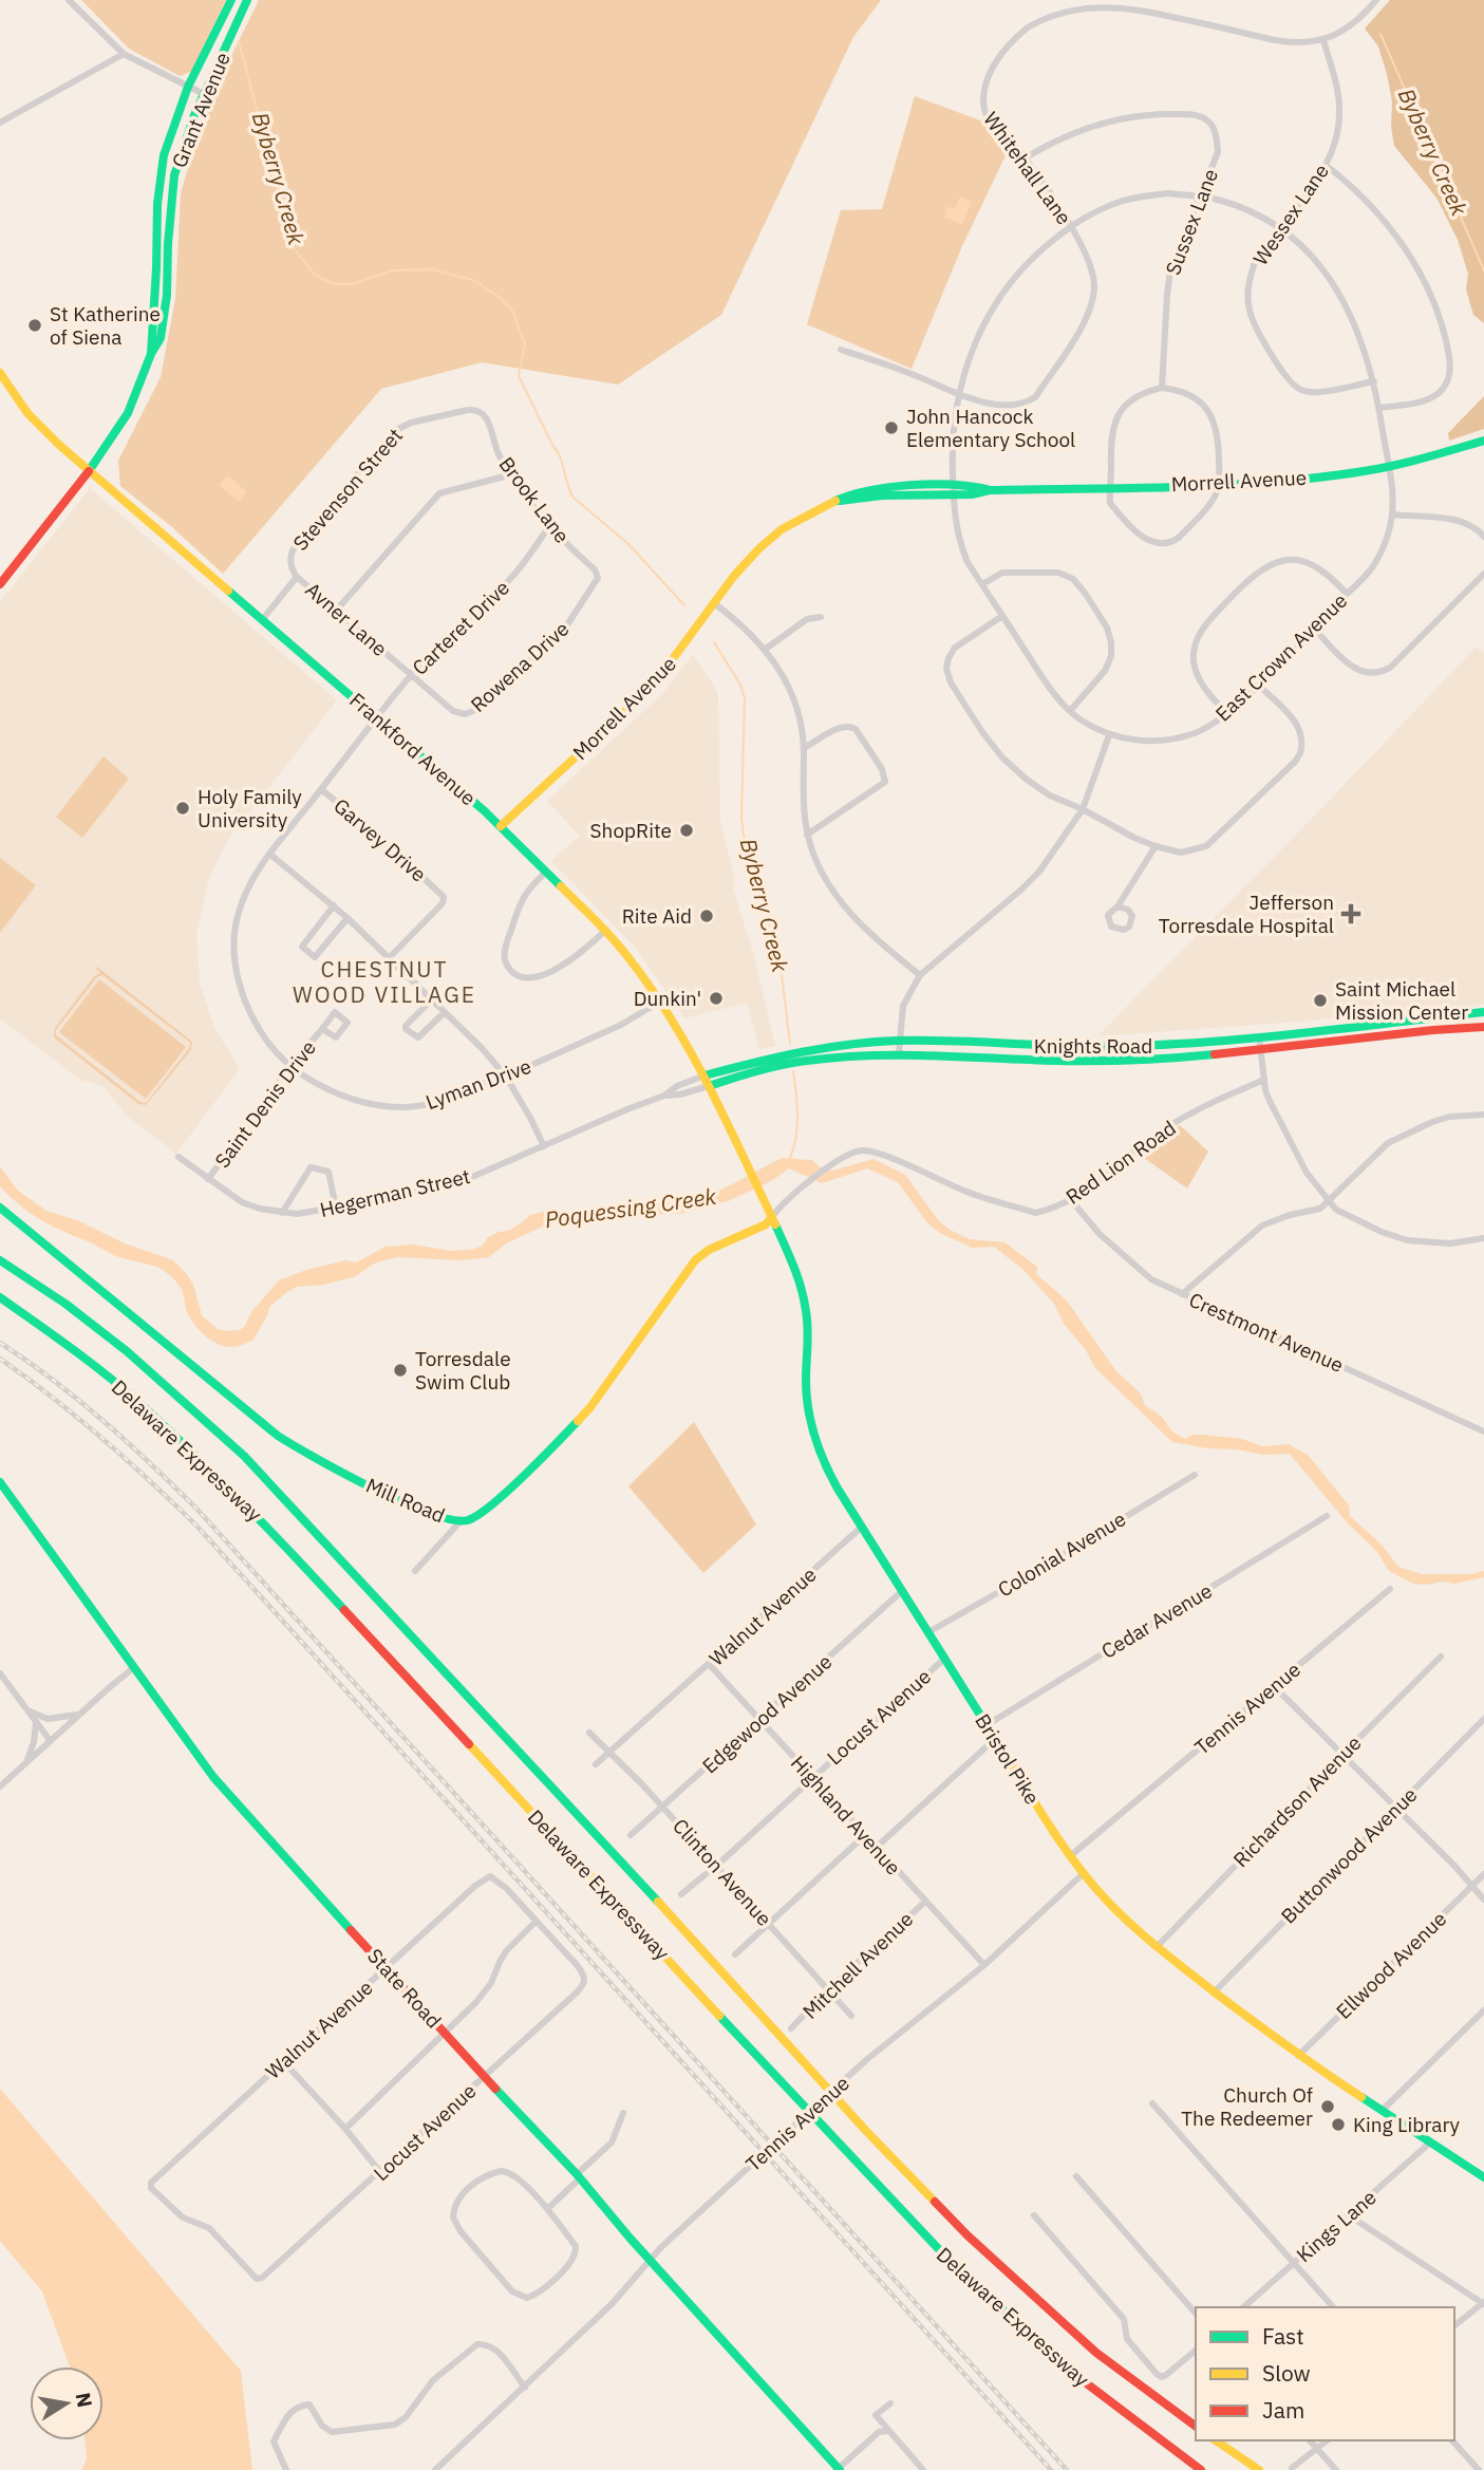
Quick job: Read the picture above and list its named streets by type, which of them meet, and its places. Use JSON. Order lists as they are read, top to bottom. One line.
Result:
{"streets":{"main road":["Grant Avenue","Morrell Avenue","Frankford Avenue","Knights Road","Delaware Expressway","Mill Road","Bristol Pike","State Road"],"street":["Whitehall Lane","Wessex Lane","Sussex Lane","Stevenson Street","Brook Lane","Avner Lane","Carteret Drive","East Crown Avenue","Rowena Drive","Garvey Drive","Lyman Drive","Saint Denis Drive","Red Lion Road","Hegerman Street","Crestmont Avenue","Colonial Avenue","Walnut Avenue","Cedar Avenue","Tennis Avenue","Edgewood Avenue","Locust Avenue","Richardson Avenue","Highland Avenue","Buttonwood Avenue","Clinton Avenue","Mitchell Avenue","Ellwood Avenue","Kings Lane"]},"crossings":[["Grant Avenue","Frankford Avenue"],["Whitehall Lane","Wessex Lane"],["Whitehall Lane","Sussex Lane"],["Whitehall Lane","East Crown Avenue"],["Wessex Lane","East Crown Avenue"],["Sussex Lane","Morrell Avenue"],["Sussex Lane","East Crown Avenue"],["Morrell Avenue","East Crown Avenue"],["Morrell Avenue","Frankford Avenue"],["Stevenson Street","Brook Lane"],["Stevenson Street","Avner Lane"],["Stevenson Street","Frankford Avenue"],["Brook Lane","Carteret Drive"],["Brook Lane","Rowena Drive"],["Avner Lane","Carteret Drive"],["Avner Lane","Rowena Drive"],["Carteret Drive","Frankford Avenue"],["Carteret Drive","Garvey Drive"],["Carteret Drive","Lyman Drive"],["Carteret Drive","Saint Denis Drive"],["Frankford Avenue","Knights Road"],["Frankford Avenue","Lyman Drive"],["Frankford Avenue","Hegerman Street"],["Frankford Avenue","Bristol Pike"],["Knights Road","Hegerman Street"],["Lyman Drive","Saint Denis Drive"],["Saint Denis Drive","Hegerman Street"],["Red Lion Road","Crestmont Avenue"],["Red Lion Road","Mill Road"],["Red Lion Road","Bristol Pike"],["Mill Road","Bristol Pike"],["Colonial Avenue","Bristol Pike"],["Walnut Avenue","Locust Avenue"],["Walnut Avenue","Bristol Pike"],["Walnut Avenue","Highland Avenue"],["Walnut Avenue","Clinton Avenue"],["Walnut Avenue","State Road"],["Cedar Avenue","Bristol Pike"],["Tennis Avenue","Bristol Pike"],["Tennis Avenue","Highland Avenue"],["Tennis Avenue","State Road"],["Edgewood Avenue","Bristol Pike"],["Edgewood Avenue","Highland Avenue"],["Edgewood Avenue","Clinton Avenue"],["Locust Avenue","Bristol Pike"],["Locust Avenue","Highland Avenue"],["Locust Avenue","Clinton Avenue"],["Locust Avenue","State Road"],["Bristol Pike","Richardson Avenue"],["Bristol Pike","Buttonwood Avenue"],["Bristol Pike","Ellwood Avenue"],["Bristol Pike","Kings Lane"],["Highland Avenue","Mitchell Avenue"],["Clinton Avenue","Mitchell Avenue"]],"districts":["CHESTNUT WOOD VILLAGE"],"water":["Byberry Creek","Poquessing Creek"],"places":{"other":["St Katherine of Siena","John Hancock Elementary School","Holy Family University","ShopRite","Rite Aid","Dunkin'","Saint Michael Mission Center","Torresdale Swim Club","Church Of The Redeemer","King Library"],"health":["Jefferson Torresdale Hospital"]},"legend":["Fast","Slow","Jam"],"north":"right"}
